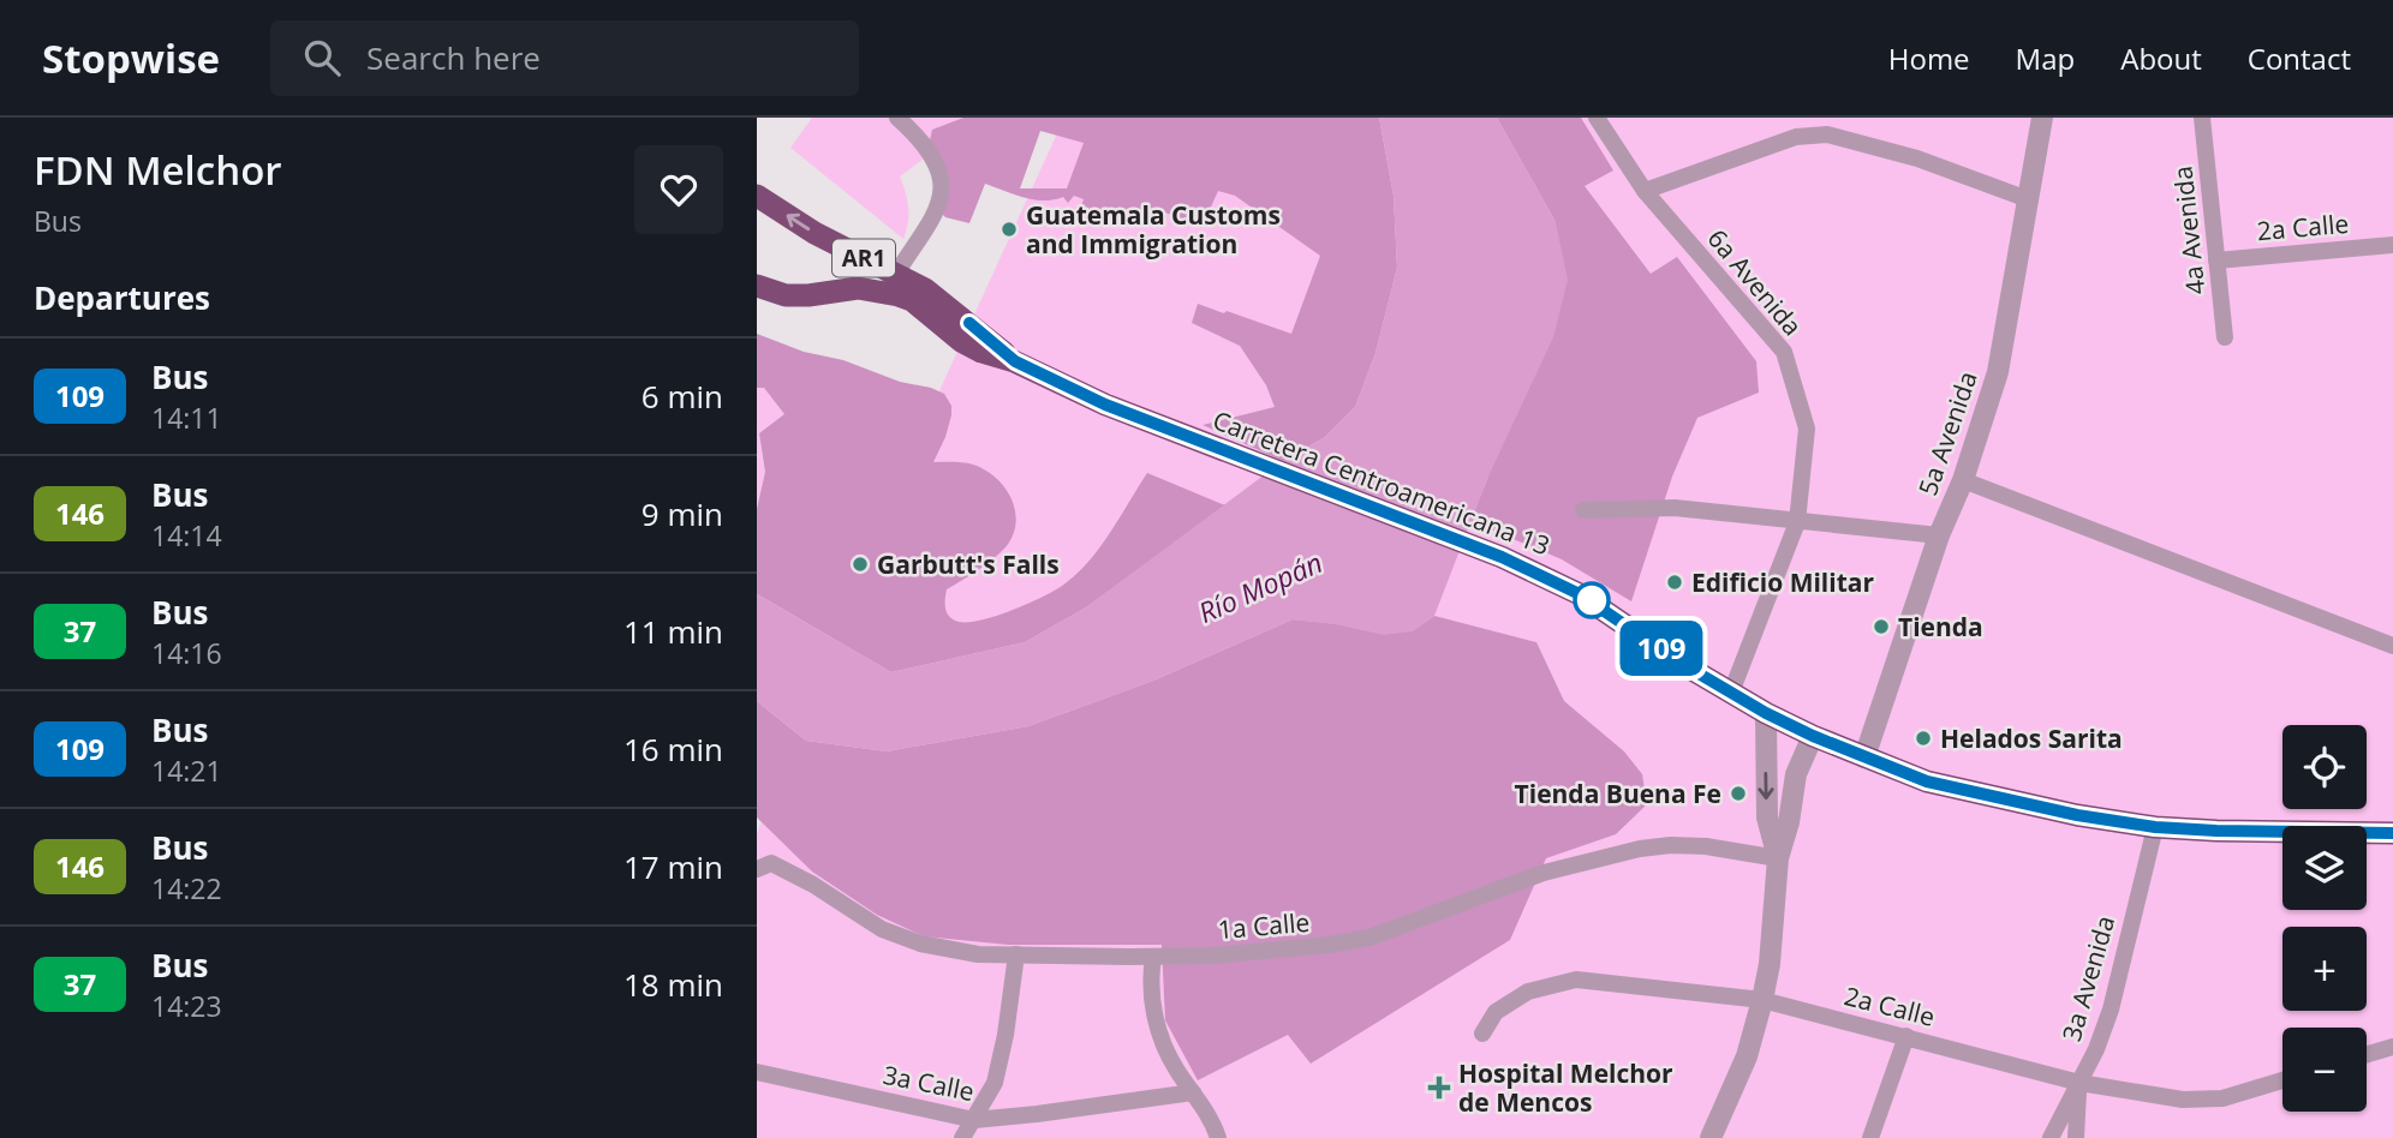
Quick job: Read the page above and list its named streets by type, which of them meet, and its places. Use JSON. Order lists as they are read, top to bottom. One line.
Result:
{"streets":{"highway":["AR1","Carretera Centroamericana 13"],"street":["2a Calle","4a Avenida","6a Avenida","5a Avenida","1a Calle","3a Avenida","3a Calle"]},"crossings":[["2a Calle","4a Avenida"],["2a Calle","3a Avenida"],["AR1","Carretera Centroamericana 13"],["6a Avenida","Carretera Centroamericana 13"],["5a Avenida","Carretera Centroamericana 13"],["Carretera Centroamericana 13","3a Avenida"]],"water":["Río Mopán"],"places":{"other":["Guatemala Customs and Immigration","Garbutt's Falls","Edificio Militar","Tienda","Helados Sarita","Tienda Buena Fe"],"health":["Hospital Melchor de Mencos"]},"lines":["bus line 109"],"page":{"header":"Stopwise","search":"Search here","nav":["Home","Map","About","Contact"],"heading":[["FDN Melchor","Bus"],"Departures"],"on_map":"109","list":[{"mark":"109","name":"Bus","note":"14:11","value":"6 min"},{"mark":"146","name":"Bus","note":"14:14","value":"9 min"},{"mark":"37","name":"Bus","note":"14:16","value":"11 min"},{"mark":"109","name":"Bus","note":"14:21","value":"16 min"},{"mark":"146","name":"Bus","note":"14:22","value":"17 min"},{"mark":"37","name":"Bus","note":"14:23","value":"18 min"}],"map_buttons":["+","−"]}}
